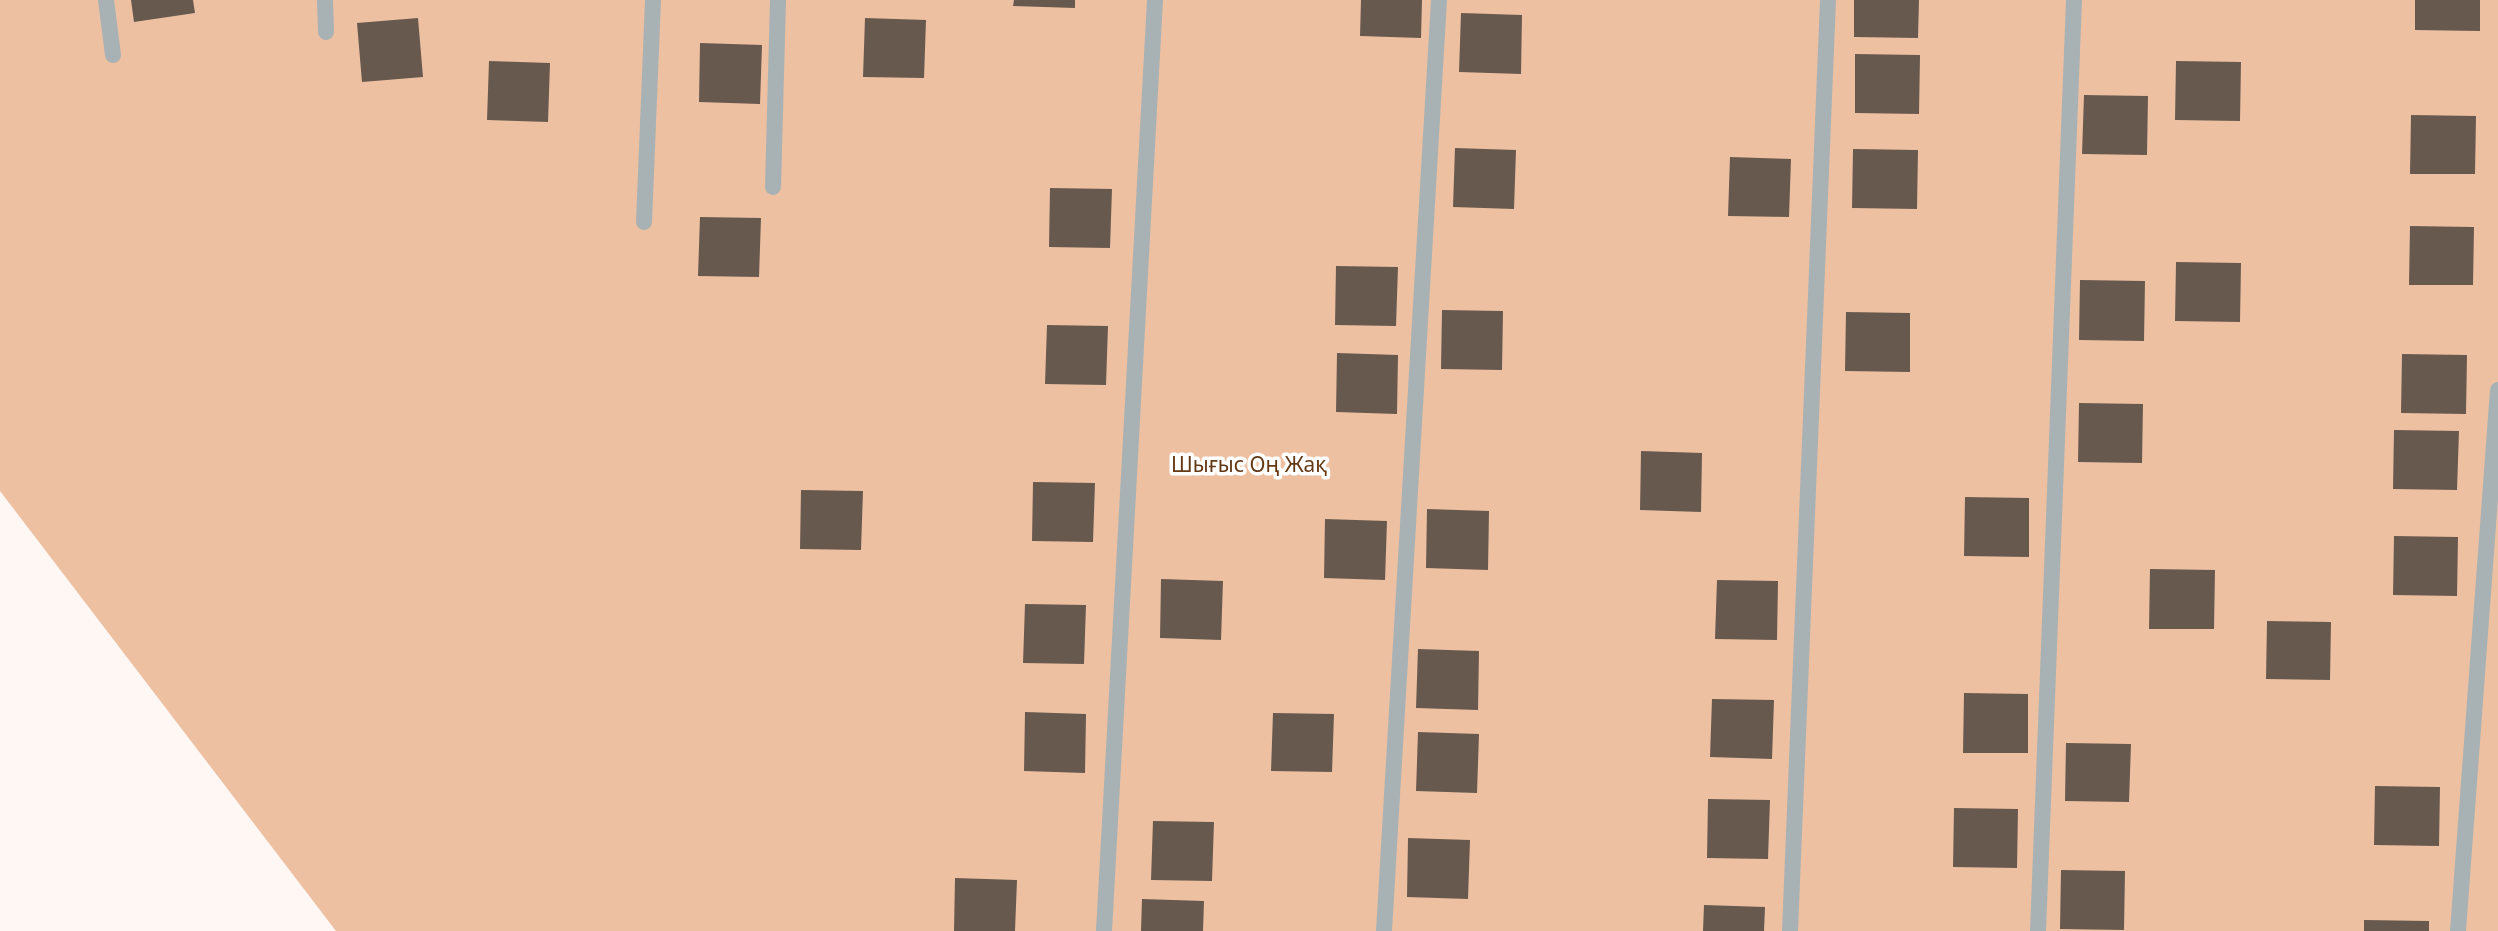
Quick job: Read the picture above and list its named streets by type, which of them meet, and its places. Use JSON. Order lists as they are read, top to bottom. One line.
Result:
{"parks":["Шығыс Оң Жақ"]}
